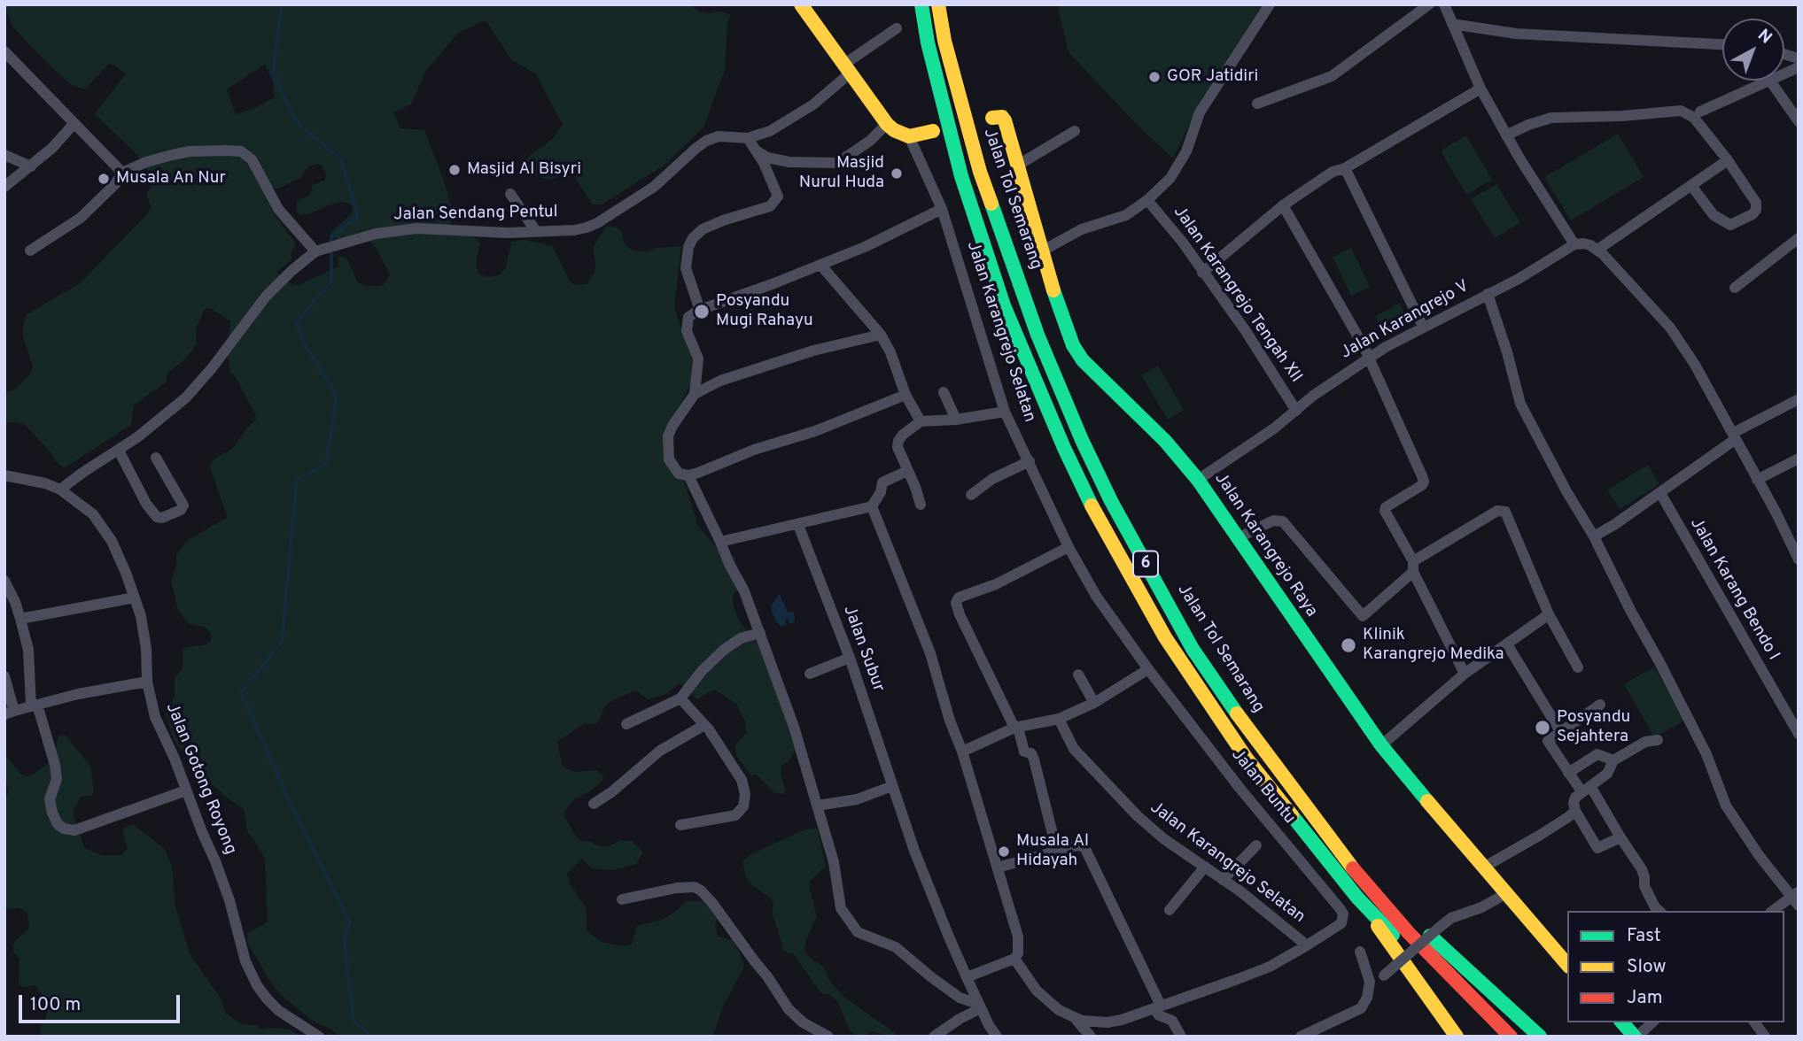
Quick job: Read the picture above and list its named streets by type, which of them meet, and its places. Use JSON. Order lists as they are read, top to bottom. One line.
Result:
{"streets":{"main road":["Jalan Tol Semarang","Jalan Karangrejo Raya","6"],"street":["Jalan Sendang Pentul","Jalan Karangrejo Tengah XII","Jalan Karangrejo V","Jalan Karangrejo Selatan","Jalan Karang Bendo I","Jalan Subur","Jalan Gotong Royong","Jalan Buntu"]},"crossings":[["Jalan Sendang Pentul","Jalan Gotong Royong"],["Jalan Karangrejo Tengah XII","Jalan Karangrejo V"],["Jalan Karangrejo V","Jalan Karangrejo Raya"],["Jalan Karangrejo Selatan","Jalan Buntu"]],"places":["GOR Jatidiri","Masjid Al Bisyri","Masjid Nurul Huda","Musala An Nur","Posyandu Mugi Rahayu","Klinik Karangrejo Medika","Posyandu Sejahtera","Musala Al Hidayah"],"legend":["Fast","Slow","Jam"],"scale_bar":"100 m","north":"top right"}
